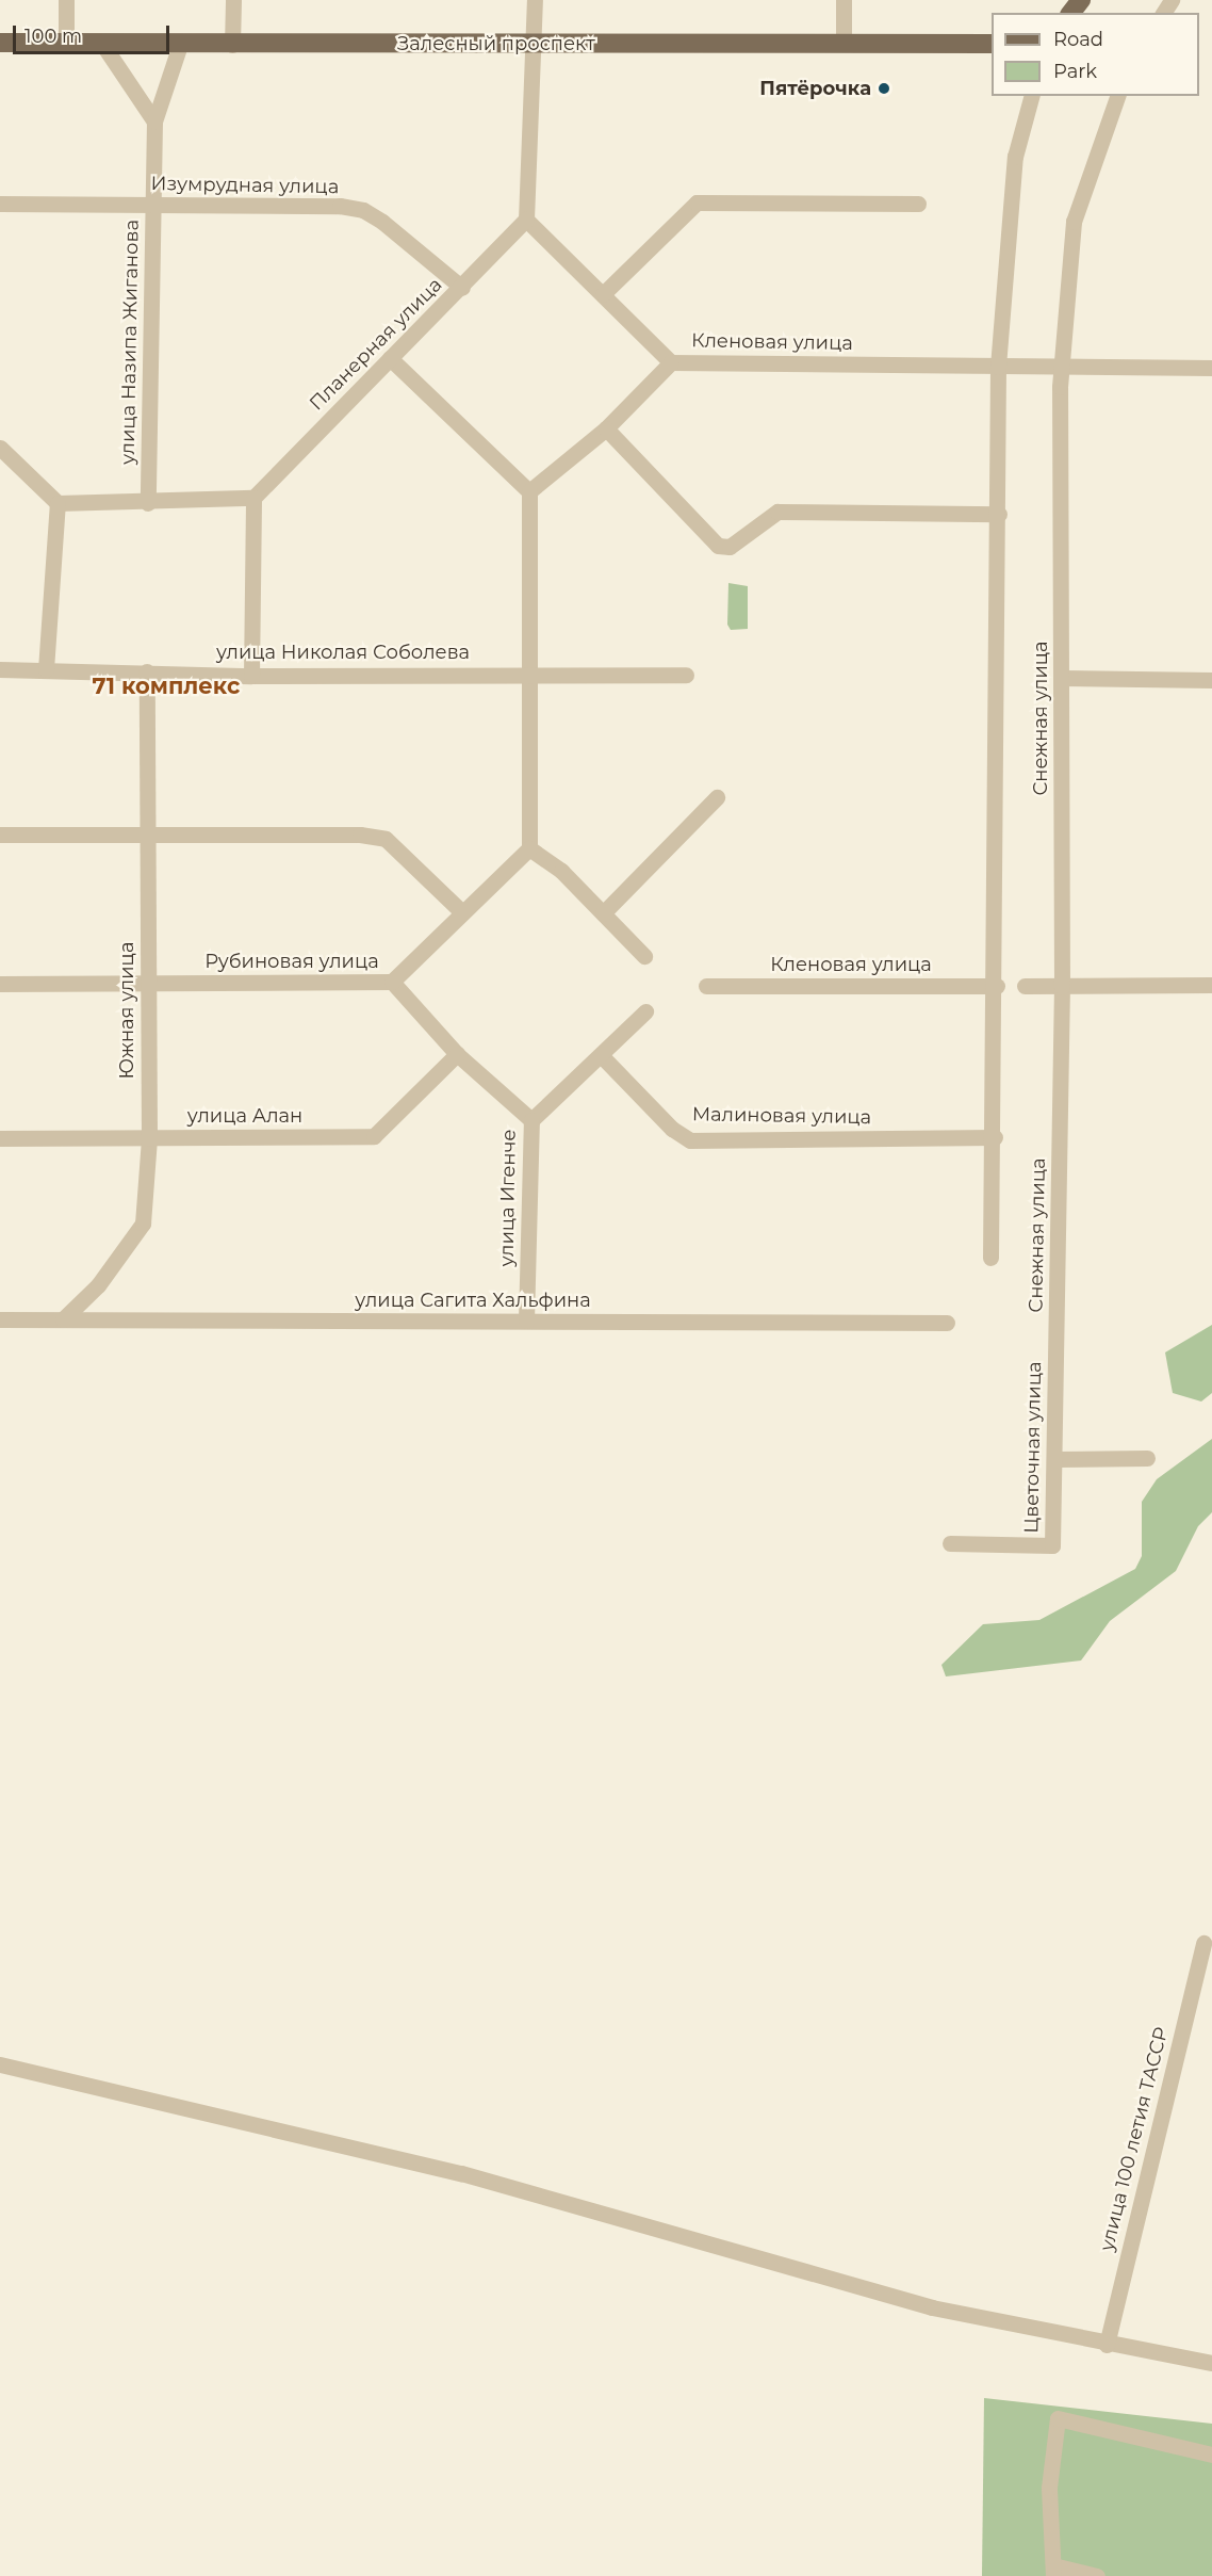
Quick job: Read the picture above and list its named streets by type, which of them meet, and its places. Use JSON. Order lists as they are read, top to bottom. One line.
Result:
{"streets":{"main road":["Залесный проспект"],"street":["Изумрудная улица","улица Назипа Жиганова","Кленовая улица","Планерная улица","улица Николая Соболева","Снежная улица","Рубиновая улица","Южная улица","улица Алан","Малиновая улица","улица Игенче","улица Сагита Хальфина","Цветочная улица","улица 100 летия ТАССР"]},"crossings":[["Залесный проспект","улица Назипа Жиганова"],["Изумрудная улица","улица Назипа Жиганова"],["Изумрудная улица","Планерная улица"],["Кленовая улица","Планерная улица"],["Кленовая улица","Снежная улица"],["улица Николая Соболева","Южная улица"],["Снежная улица","Цветочная улица"],["Рубиновая улица","Южная улица"],["Рубиновая улица","улица Игенче"],["Южная улица","улица Алан"],["Южная улица","улица Сагита Хальфина"],["улица Алан","улица Игенче"],["улица Игенче","улица Сагита Хальфина"]],"districts":["71 комплекс"],"places":["Пятёрочка"],"legend":["Road","Park"],"scale_bar":"100 m"}
